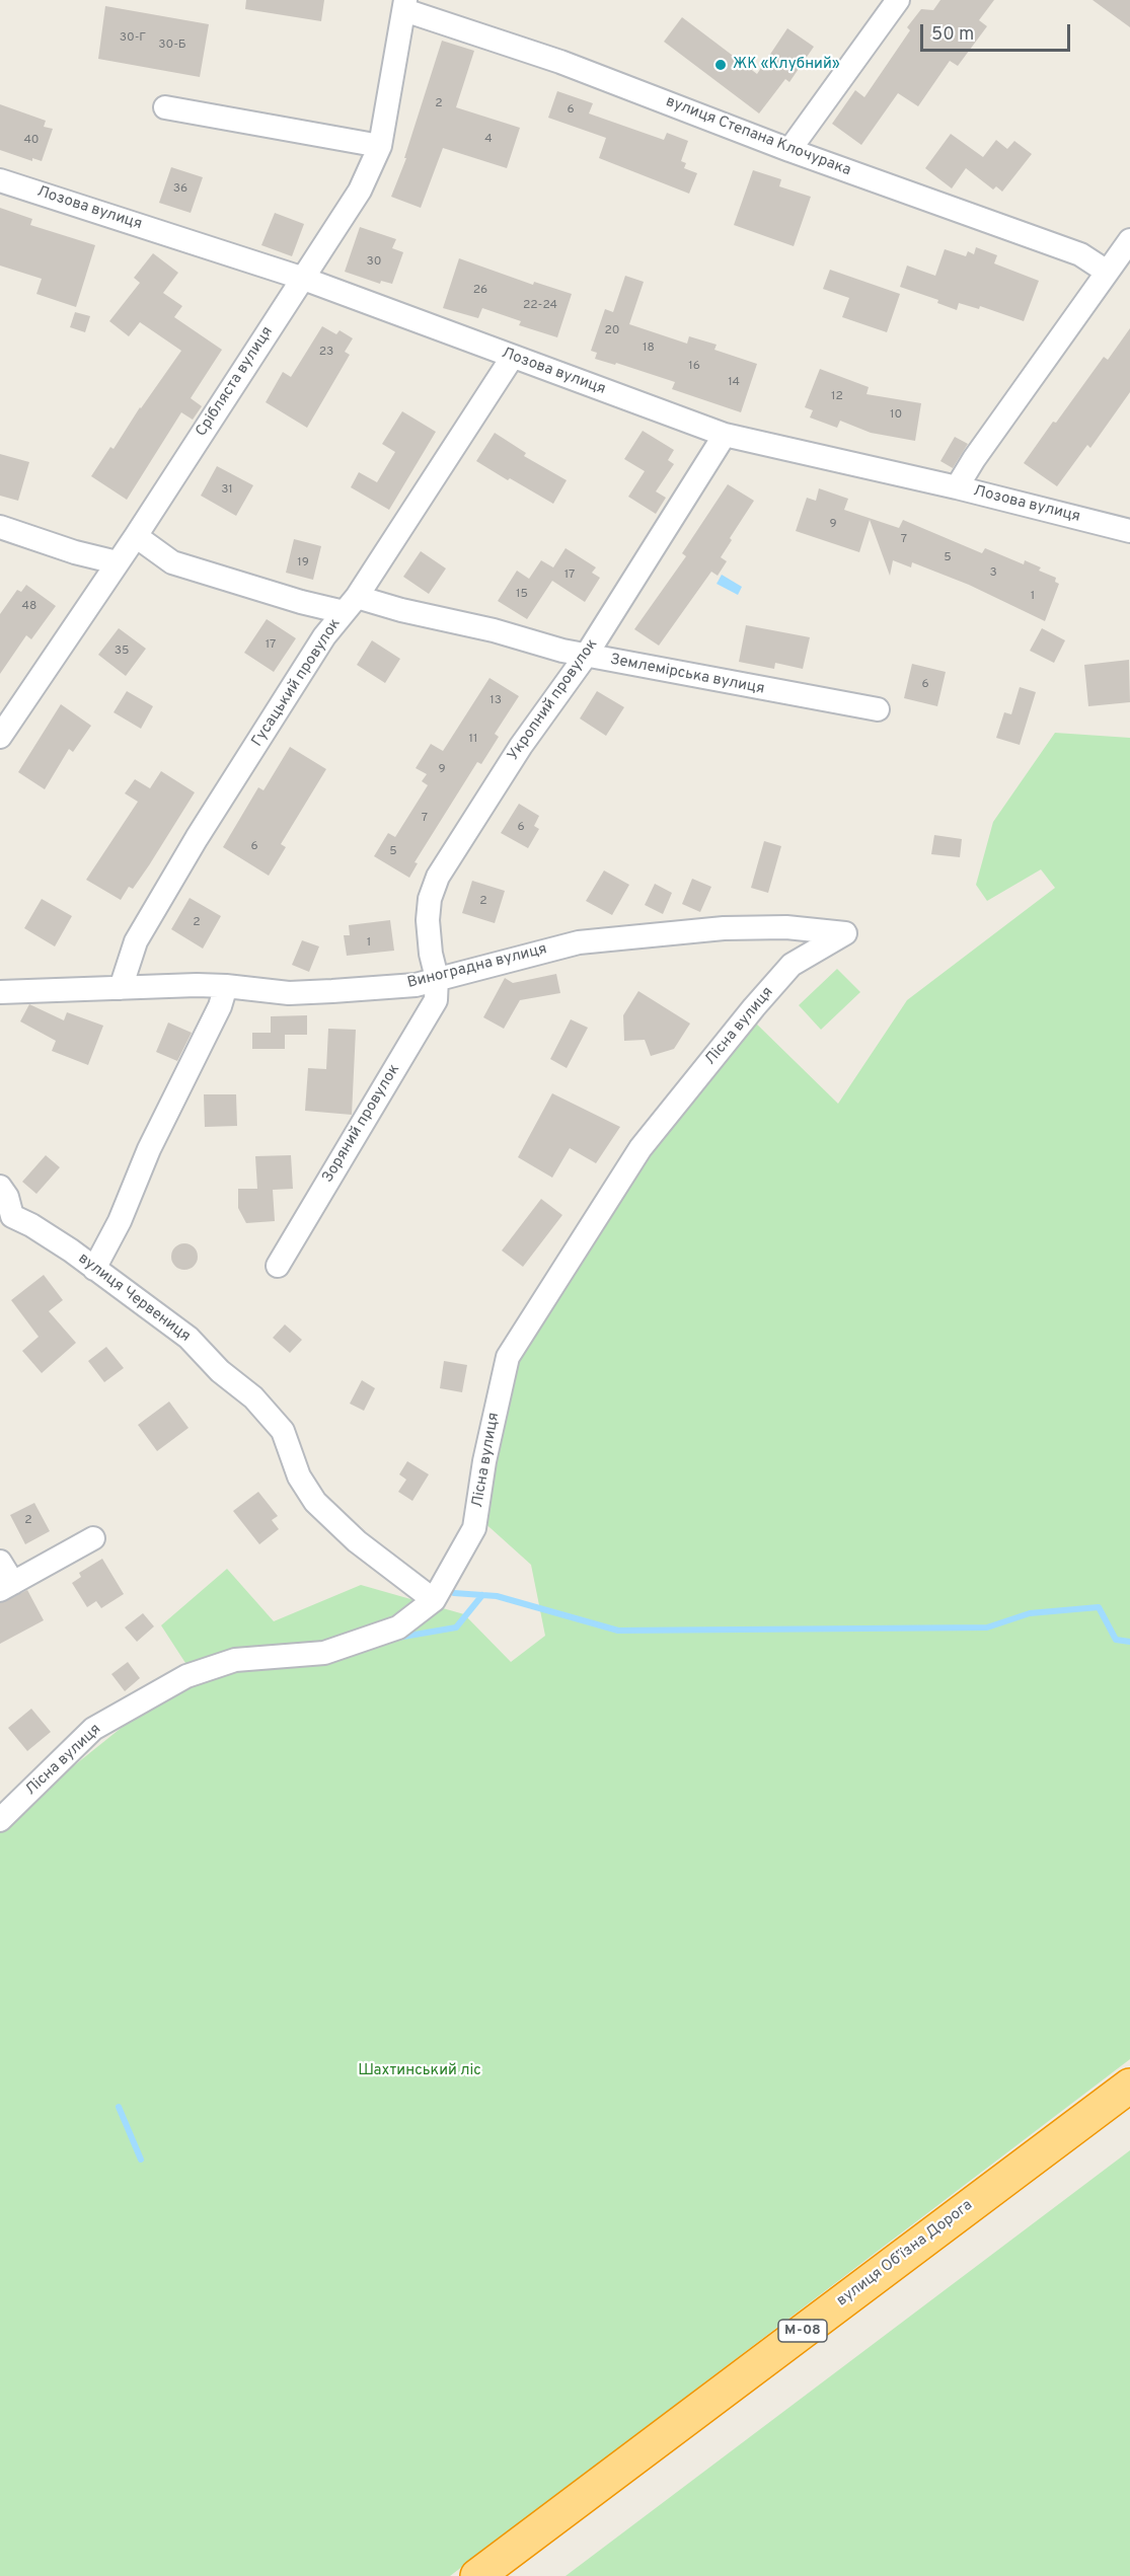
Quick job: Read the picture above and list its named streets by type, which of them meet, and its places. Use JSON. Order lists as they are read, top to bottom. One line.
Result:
{"streets":{"highway":["вулиця Обʼїзна Дорога","М-08"],"street":["вулиця Степана Клочурака","Лозова вулиця","Срібляста вулиця","Землемірська вулиця","Гусацький провулок","Укропний провулок","Виноградна вулиця","Лісна вулиця","Зоряний провулок","вулиця Червениця"]},"crossings":[["вулиця Степана Клочурака","Срібляста вулиця"],["Лозова вулиця","Срібляста вулиця"],["Лозова вулиця","Гусацький провулок"],["Лозова вулиця","Укропний провулок"],["Срібляста вулиця","Землемірська вулиця"],["Землемірська вулиця","Гусацький провулок"],["Землемірська вулиця","Укропний провулок"],["Гусацький провулок","Виноградна вулиця"],["Укропний провулок","Виноградна вулиця"],["Укропний провулок","Зоряний провулок"],["Виноградна вулиця","Лісна вулиця"],["Виноградна вулиця","Зоряний провулок"],["Лісна вулиця","вулиця Червениця"]],"parks":["Шахтинський ліс"],"places":["ЖК «Клубний»"],"house_numbers":["30-Г","30-Б","2","6","4","40","36","30","26","22-24","20","18","23","16","14","12","10","31","9","7","5","19","3","17","15","1","48","17","35","6","13","11","9","7","6","6","5","2","2","1","2"],"scale_bar":"50 m"}
